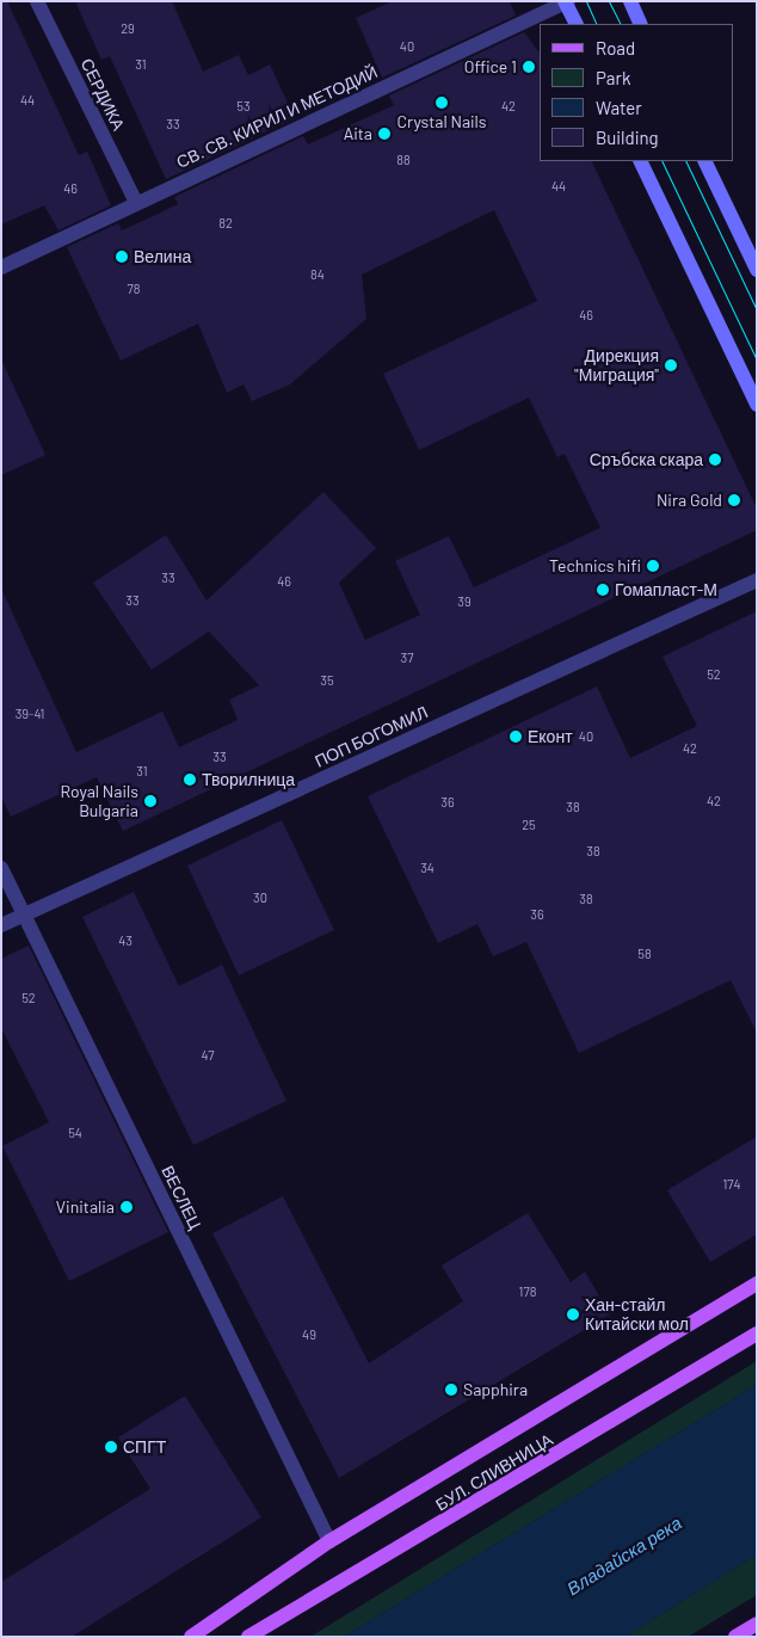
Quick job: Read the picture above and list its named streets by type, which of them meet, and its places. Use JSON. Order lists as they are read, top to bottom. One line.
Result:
{"streets":{"main road":["БУЛ. СЛИВНИЦА"],"street":["СЕРДИКА","СВ. СВ. КИРИЛ И МЕТОДИЙ","ПОП БОГОМИЛ","ВЕСЛЕЦ"]},"crossings":[["СЕРДИКА","СВ. СВ. КИРИЛ И МЕТОДИЙ"],["ПОП БОГОМИЛ","ВЕСЛЕЦ"]],"water":["Владайска река"],"places":["Office 1","Crystal Nails","Aita","Велина","Дирекция \"Миграция\"","Сръбска скара","Nira Gold","Technics hifi","Гомапласт-М","Еконт","Творилница","Royal Nails Bulgaria","Vinitalia","Хан-стайл Китайски мол","Sapphira","СПГТ"],"house_numbers":["29","40","31","44","53","42","33","88","44","46","82","84","78","46","33","46","33","39","37","52","35","39-41","40","42","33","31","42","36","38","25","38","34","30","38","36","43","58","52","47","54","174","178","49"],"legend":["Road","Park","Water","Building"]}
